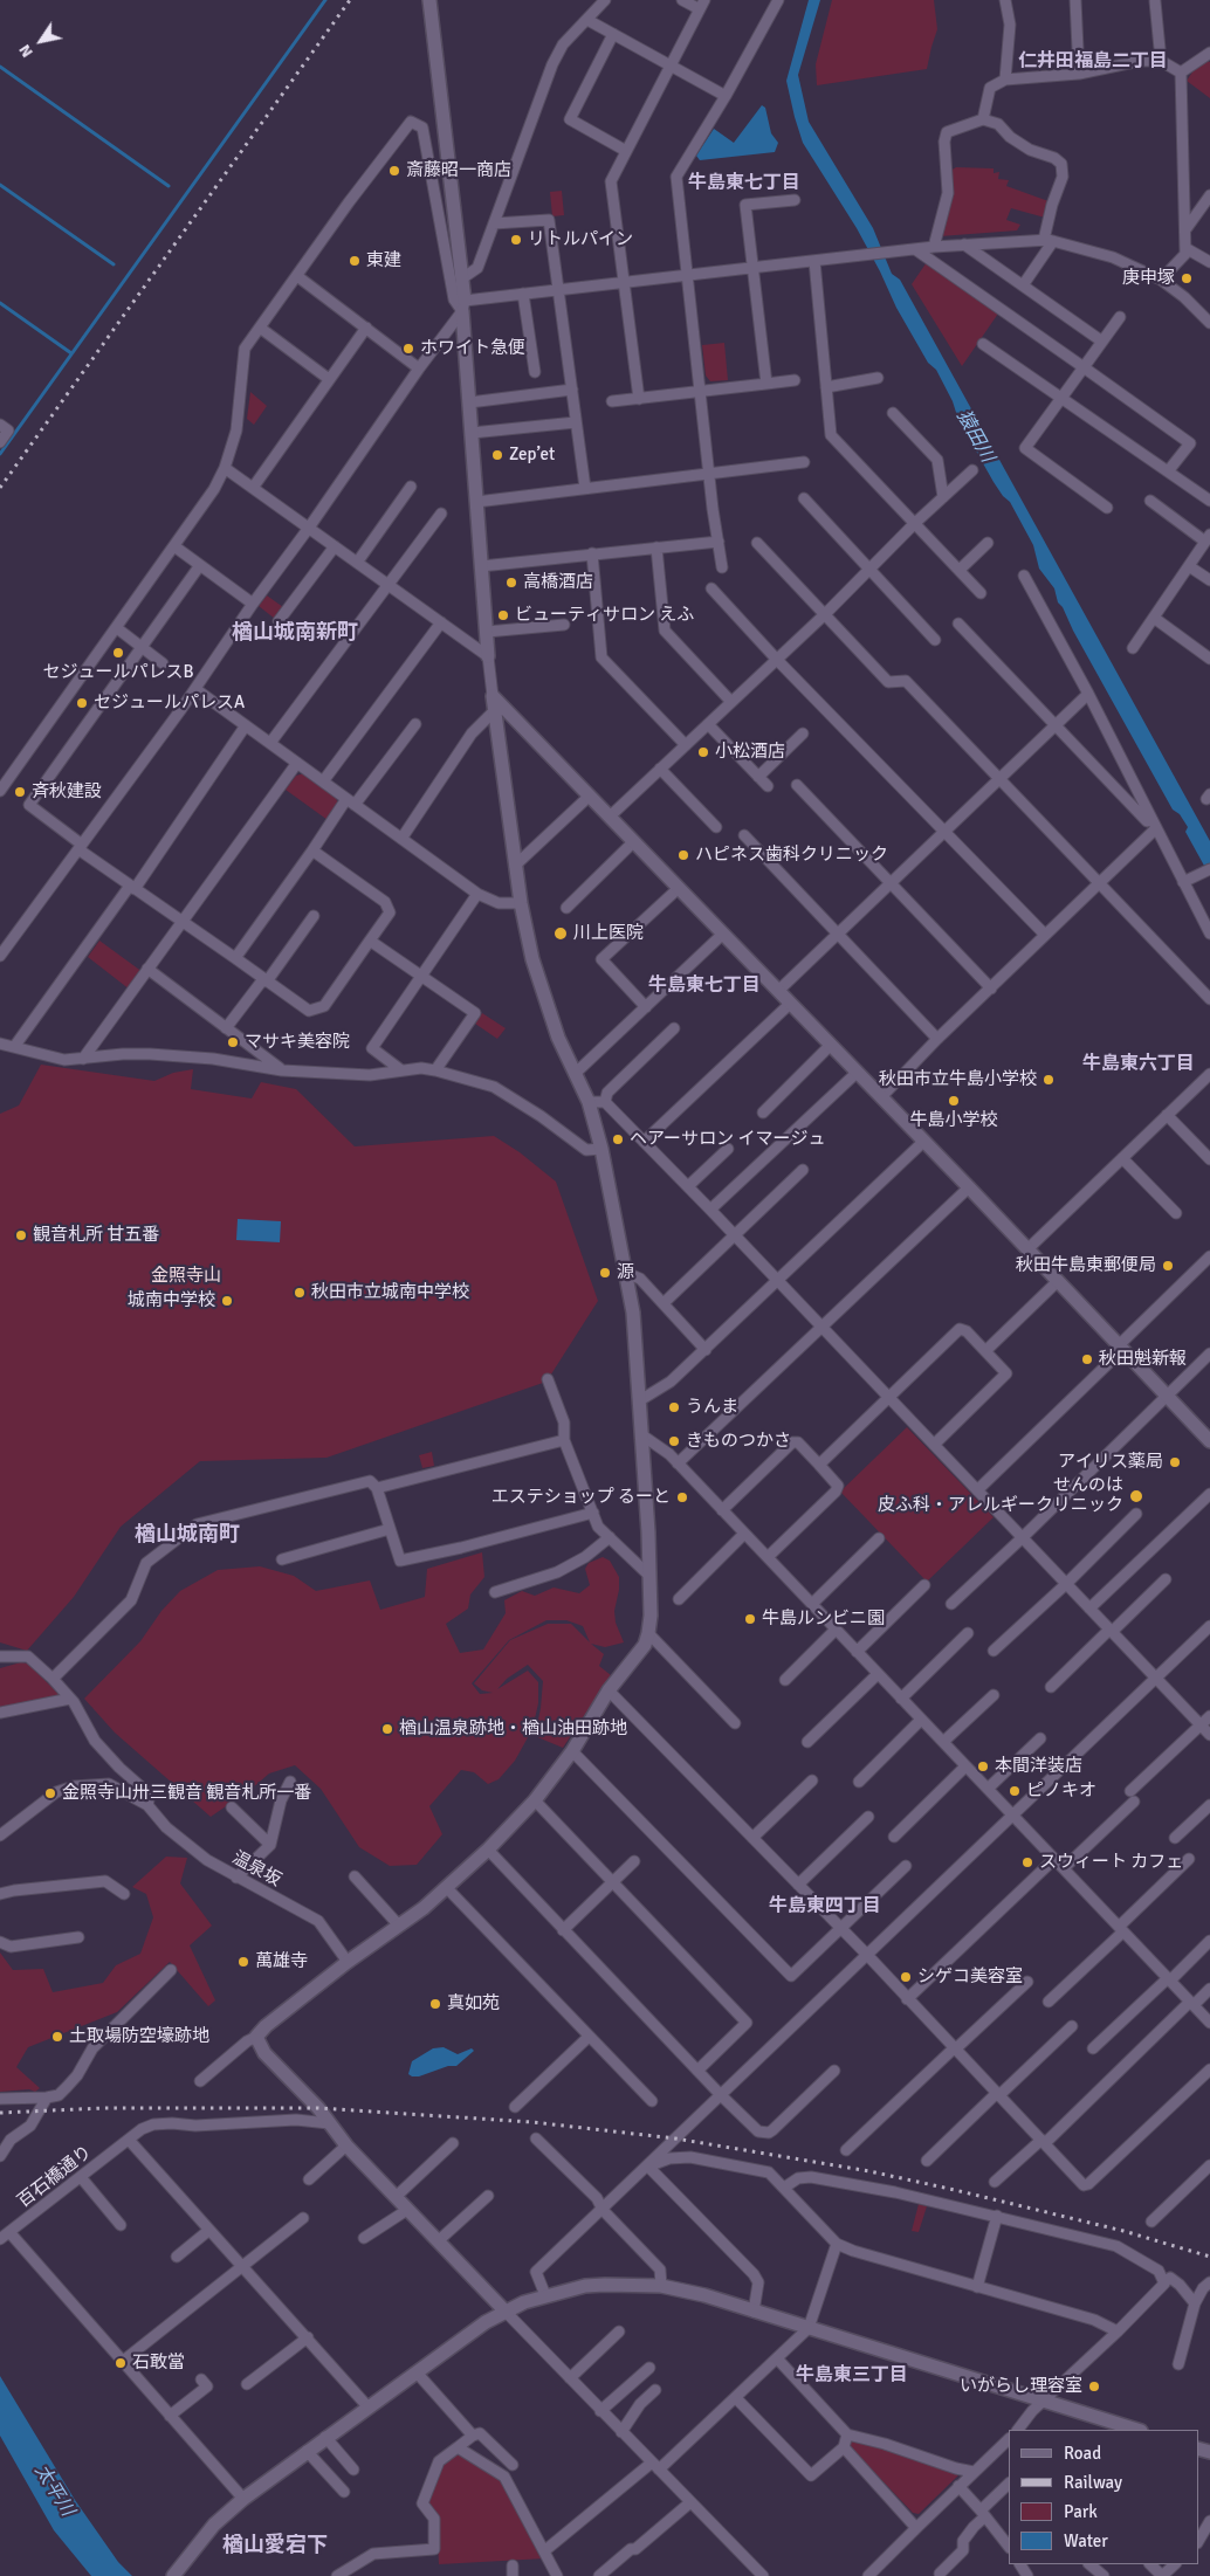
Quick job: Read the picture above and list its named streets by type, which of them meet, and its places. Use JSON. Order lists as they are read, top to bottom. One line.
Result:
{"streets":{"street":["温泉坂","百石橋通り"]},"districts":["仁井田福島二丁目","牛島東七丁目","楢山城南新町","牛島東七丁目","牛島東六丁目","楢山城南町","牛島東四丁目","牛島東三丁目","楢山愛宕下"],"water":["猿田川","太平川"],"parks":["金照寺山"],"places":["斎藤昭一商店","リトルパイン","東建","庚申塚","ホワイト急便","Zep’et","高橋酒店","ビューティサロン えふ","セジュールパレスB","セジュールパレスA","小松酒店","斉秋建設","ハピネス歯科クリニック","川上医院","マサキ美容院","秋田市立牛島小学校","牛島小学校","ヘアーサロン イマージュ","観音札所 甘五番","秋田牛島東郵便局","源","秋田市立城南中学校","城南中学校","秋田魁新報","うんま","きものつかさ","アイリス薬局","せんのは 皮ふ科・アレルギークリニック","エステショップ るーと","牛島ルンビニ園","楢山温泉跡地・楢山油田跡地","本間洋装店","ピノキオ","金照寺山卅三観音 観音札所一番","スウィート カフェ","萬雄寺","シゲコ美容室","真如苑","土取場防空壕跡地","石敢當","いがらし理容室"],"legend":["Road","Railway","Park","Water"],"north":"bottom left"}
